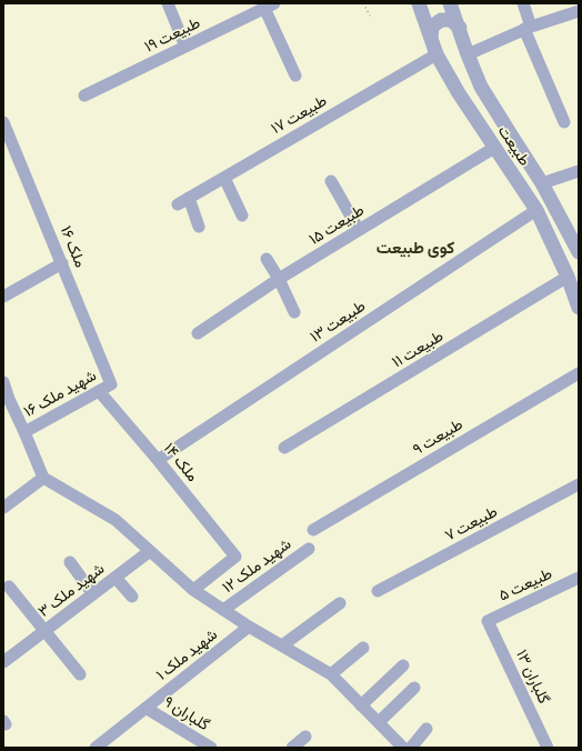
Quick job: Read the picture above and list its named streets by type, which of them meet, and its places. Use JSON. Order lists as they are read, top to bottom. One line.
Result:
{"streets":{"street":["طبیعت ۱۹","طبیعت ۱۷","طبیعت","طبیعت ۱۵","ملک ۱۶","طبیعت ۱۳","طبیعت ۱۱","شهید ملک ۱۶","طبیعت ۹","ملک ۱۴","طبیعت ۷","۱۲ شهید ملک","۵ طبیعت","۳ شهید ملک","۱ شهید ملک","۱۳ گلباران","۹ گلباران"]},"crossings":[["طبیعت ۱۷","طبیعت"],["طبیعت","طبیعت ۱۵"],["طبیعت","طبیعت ۱۳"],["طبیعت","طبیعت ۱۱"],["ملک ۱۶","شهید ملک ۱۶"],["طبیعت ۱۳","ملک ۱۴"],["شهید ملک ۱۶","ملک ۱۴"],["۵ طبیعت","۱۳ گلباران"],["۱ شهید ملک","۹ گلباران"]],"districts":["کوی طبیعت"]}
